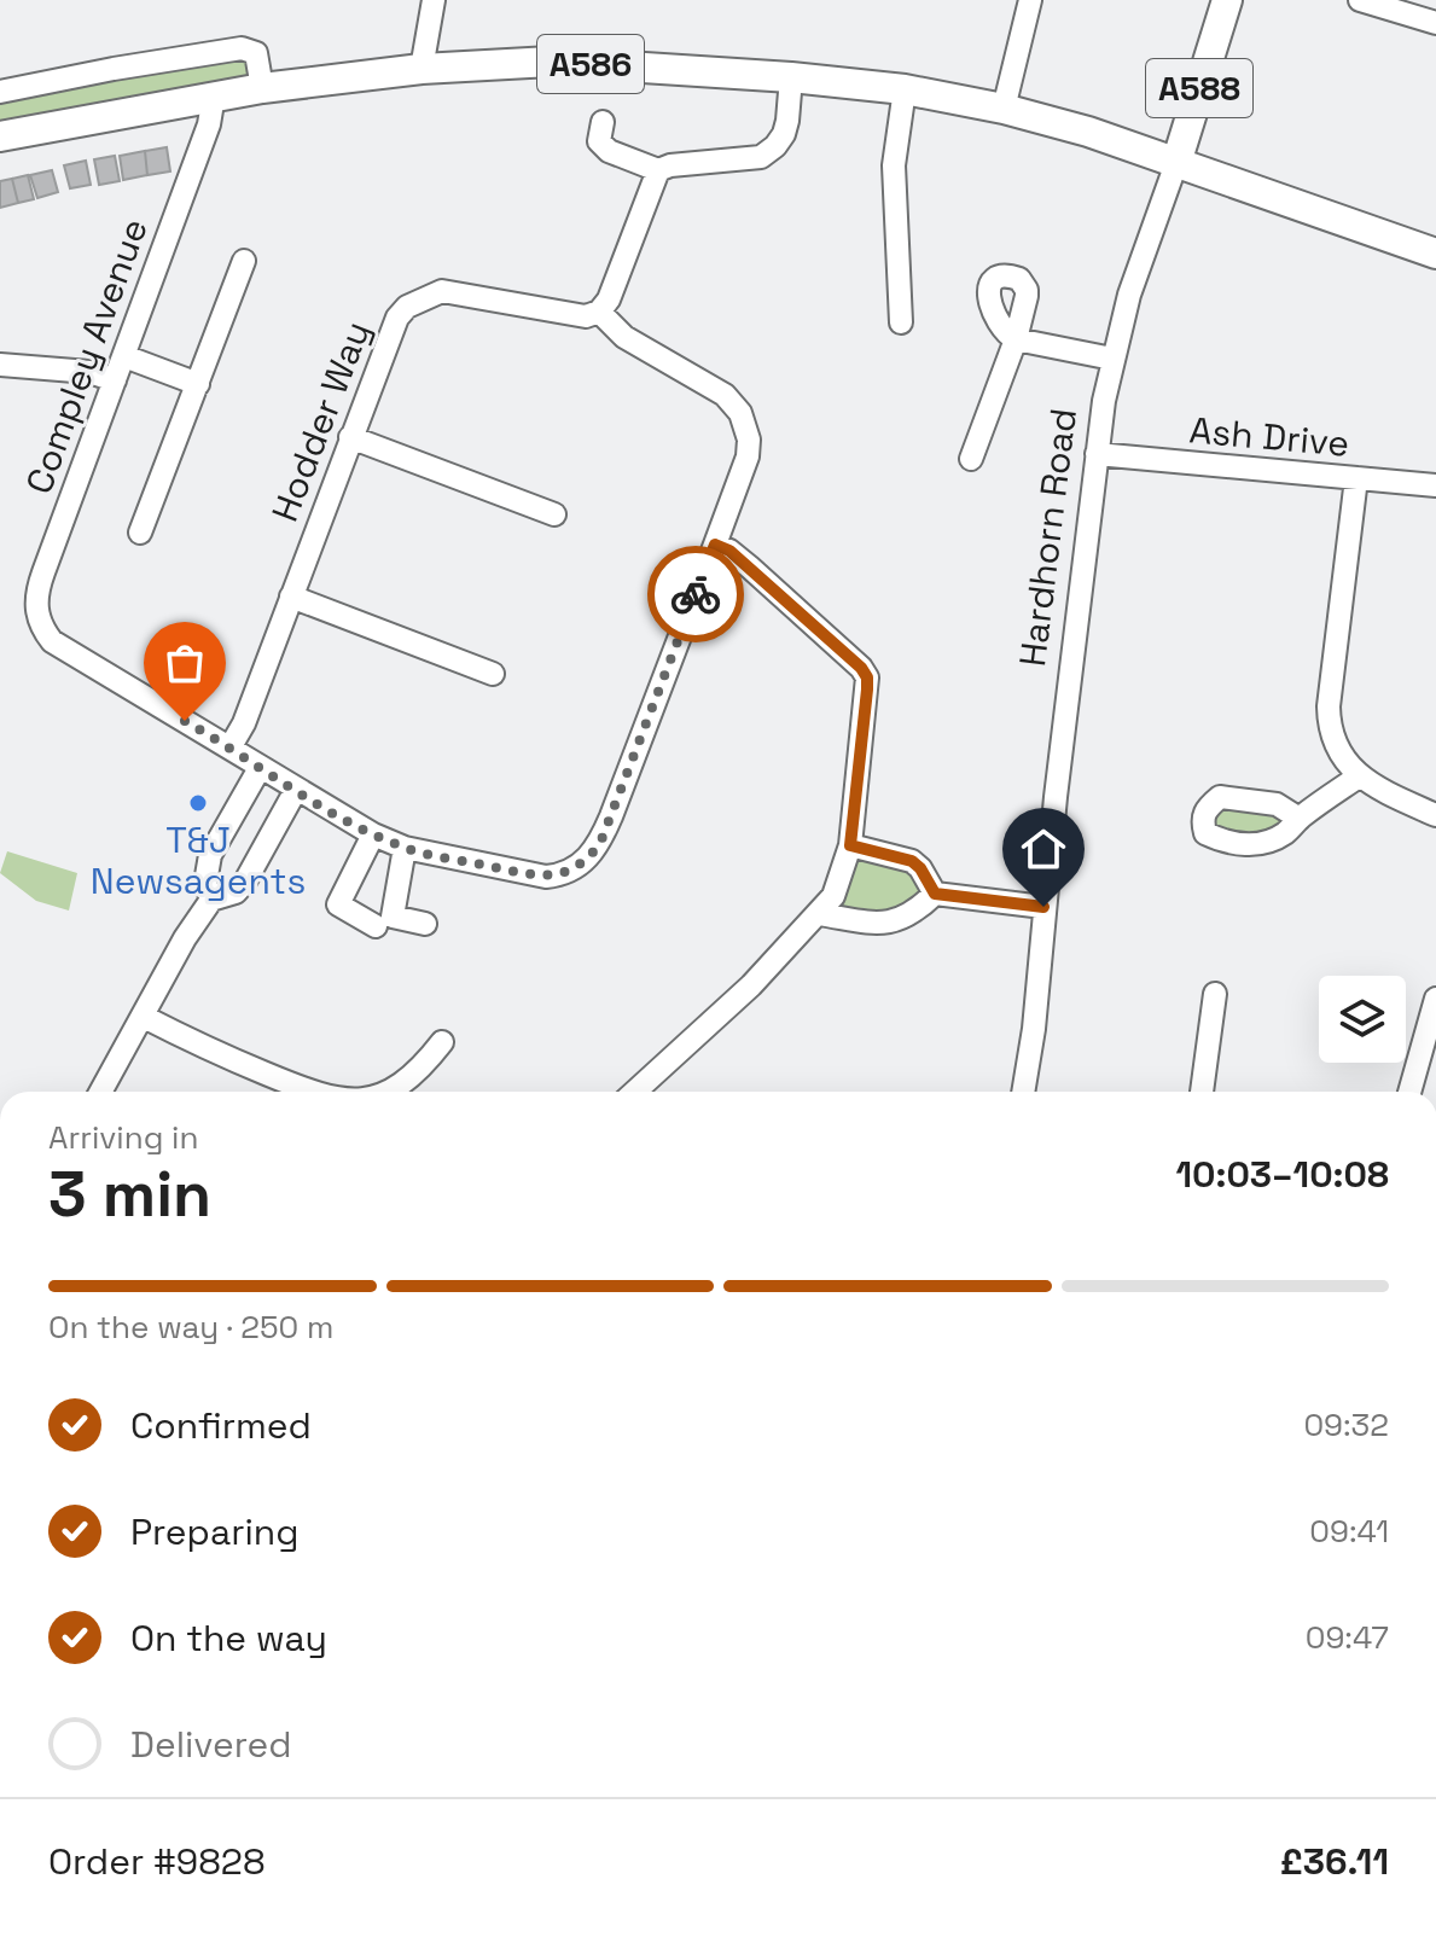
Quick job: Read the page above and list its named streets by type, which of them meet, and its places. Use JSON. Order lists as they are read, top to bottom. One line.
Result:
{"streets":{"main road":["A586","A588","Hardhorn Road"],"street":["Compley Avenue","Hodder Way","Ash Drive"]},"crossings":[["A586","Compley Avenue"],["A586","Hardhorn Road"],["Compley Avenue","Hodder Way"],["Ash Drive","Hardhorn Road"]],"places":["T&J Newsagents"],"page":{"heading":["3 min","Arriving in","10:03–10:08"],"panel":["Order #9828","£36.11"],"bar":"On the way · 250 m","list":[["Confirmed","09:32"],["Preparing","09:41"],["On the way","09:47"],"Delivered"]}}
